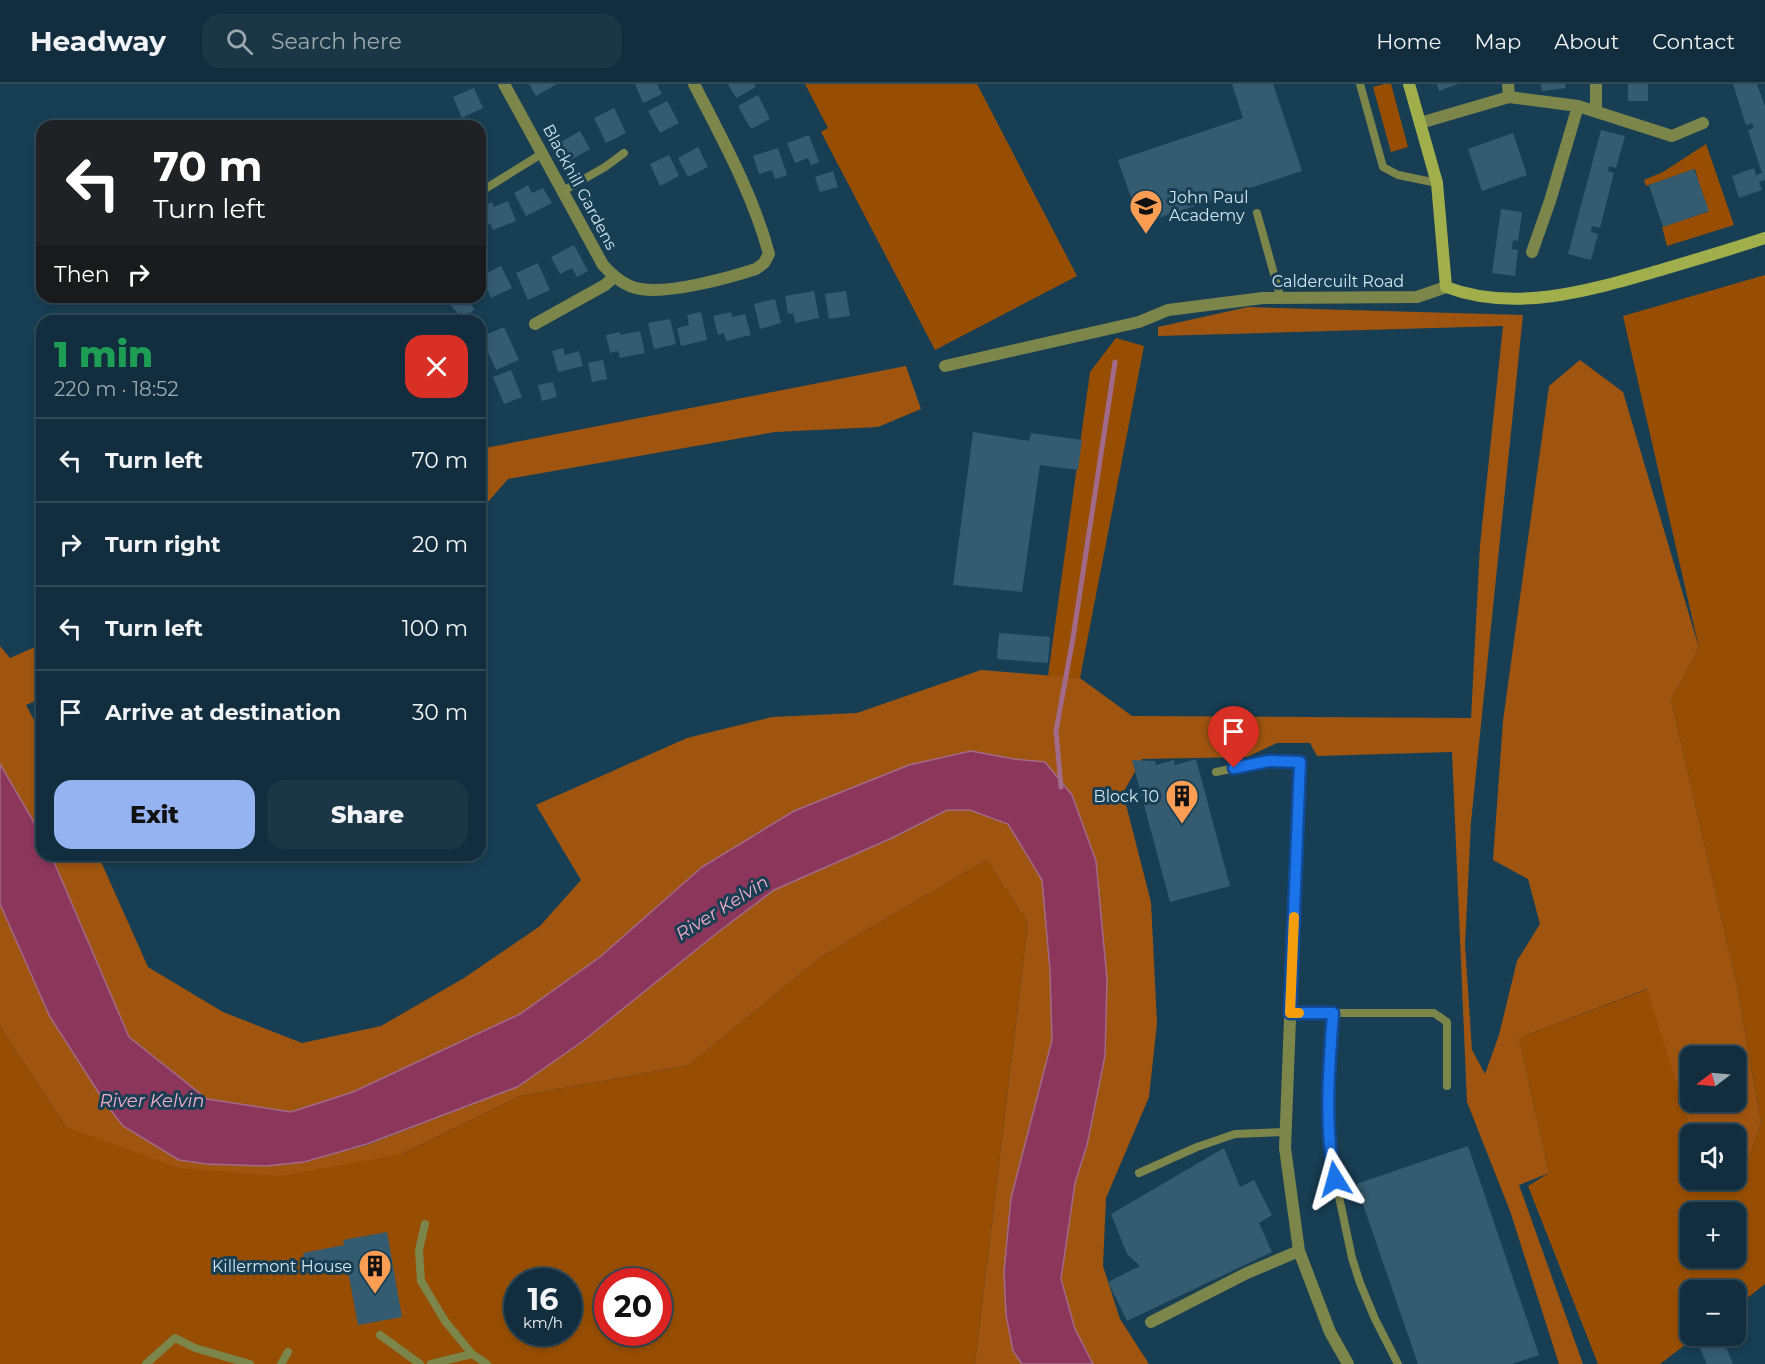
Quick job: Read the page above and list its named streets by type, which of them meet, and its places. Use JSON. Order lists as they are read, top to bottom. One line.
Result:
{"streets":{"street":["Blackhill Gardens","Caldercuilt Road"]},"water":["River Kelvin"],"places":{"school or university":["John Paul Academy"],"building":["Block 10","Killermont House"]},"north":"left","page":{"header":"Headway","search":"Search here","nav":["Home","Map","About","Contact"],"turn":["70 m","Turn left"],"then":"Then","heading":["1 min","220 m · 18:52"],"list":[{"name":"Turn left","value":"70 m"},{"name":"Turn right","value":"20 m"},{"name":"Turn left","value":"100 m"},{"name":"Arrive at destination","value":"30 m"}],"buttons":["Exit","Share"],"map_buttons":["+","−"],"speed":"16 km/h","limit":"20"}}
